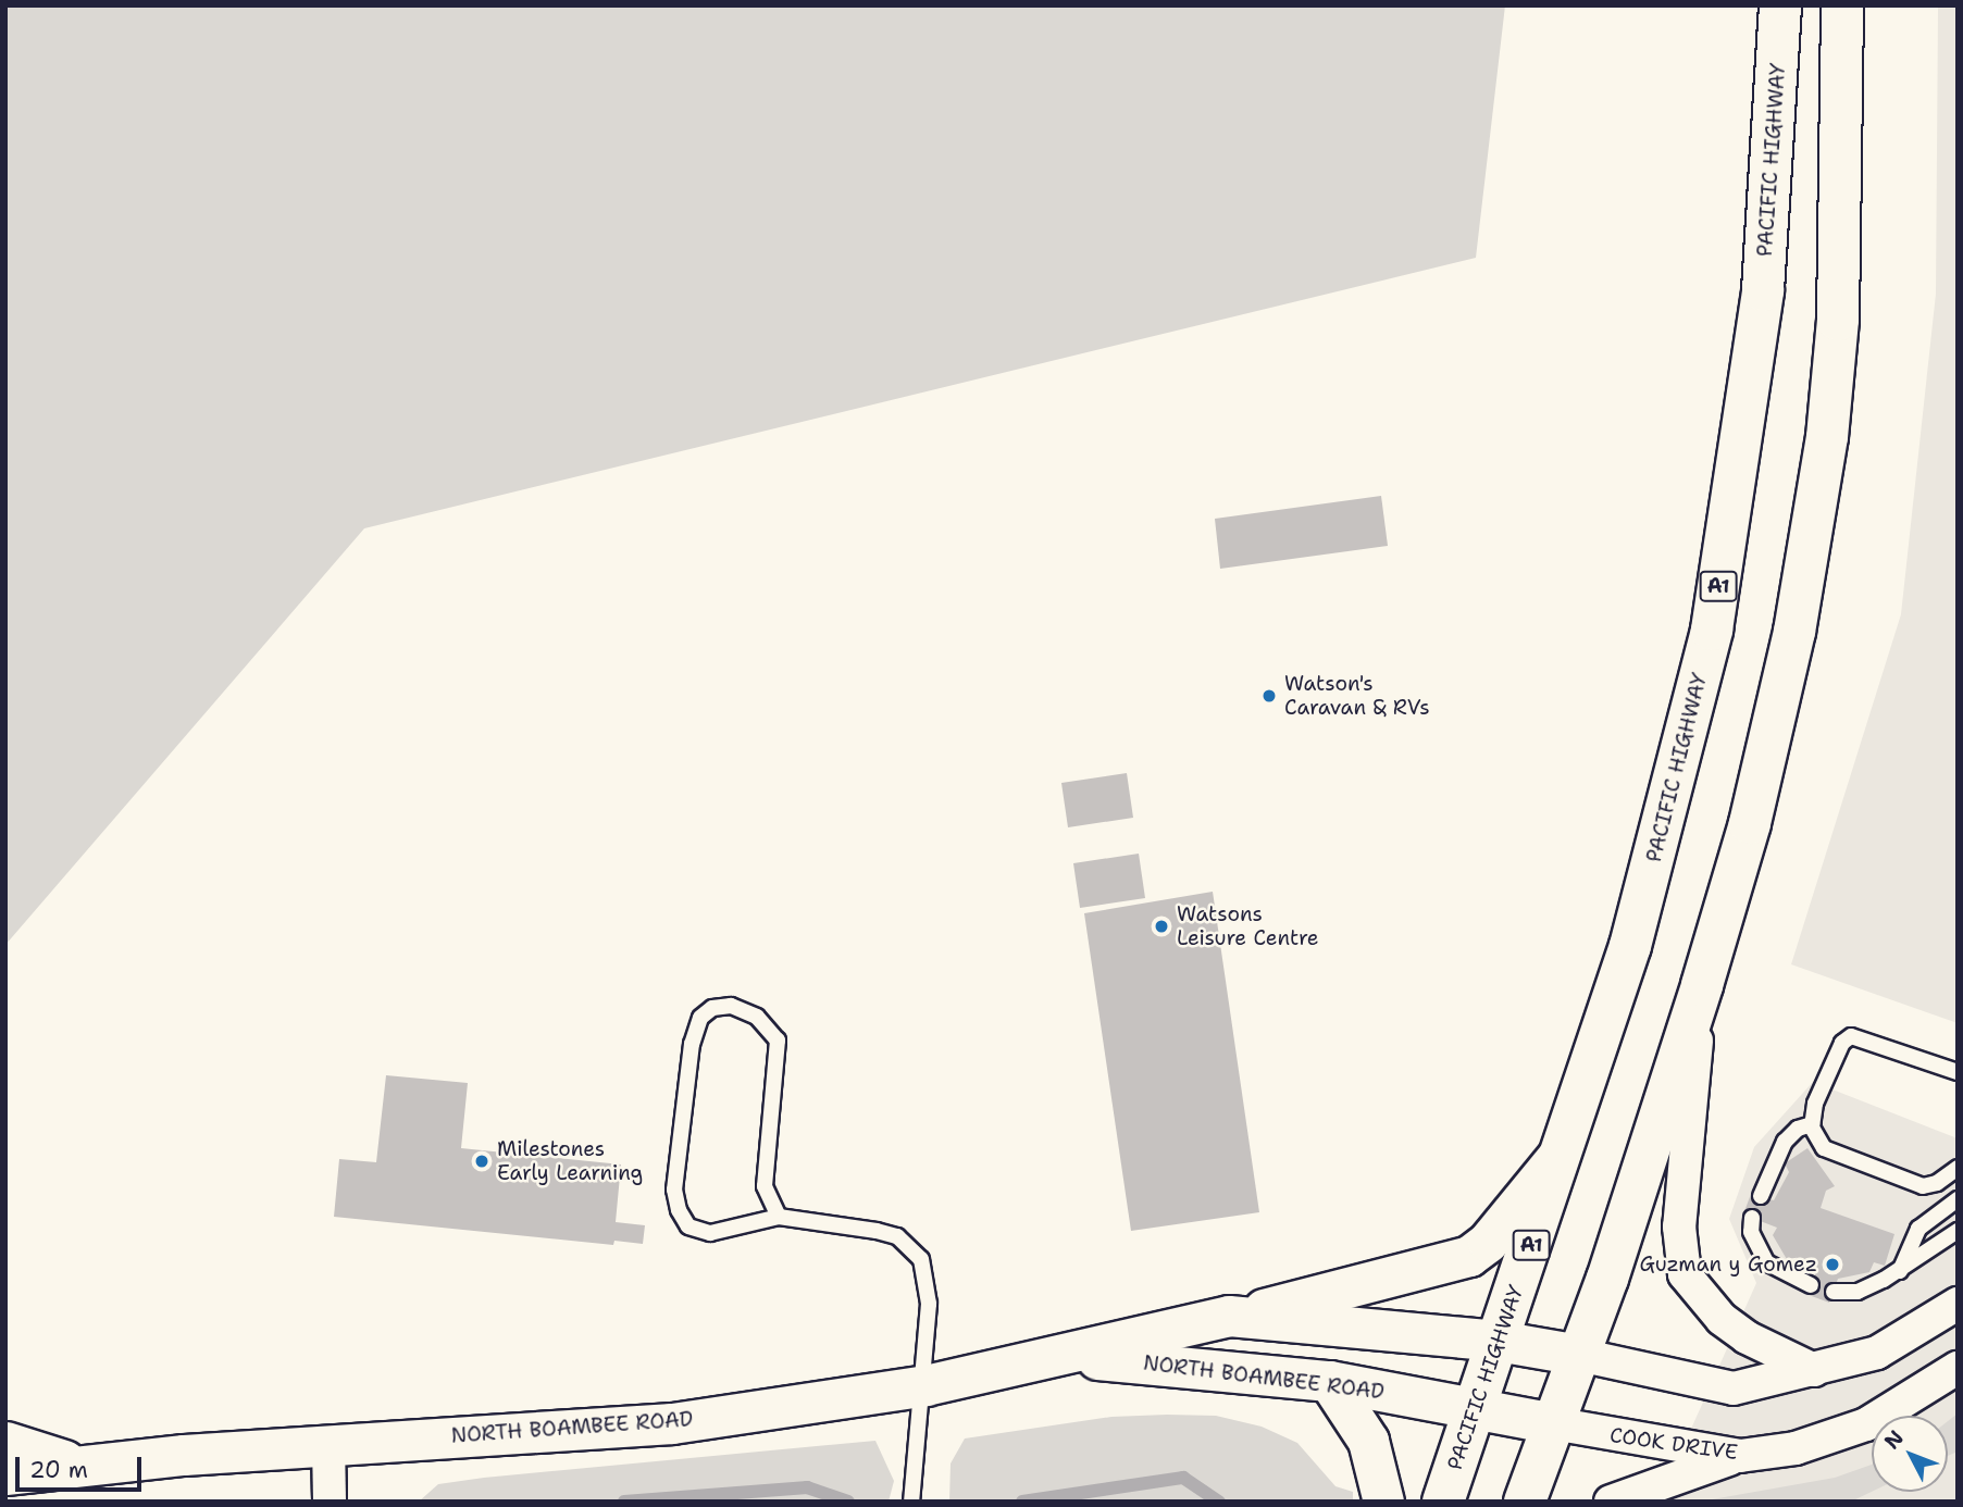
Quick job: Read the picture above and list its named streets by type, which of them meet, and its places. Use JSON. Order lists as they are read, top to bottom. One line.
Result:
{"streets":{"highway":["PACIFIC HIGHWAY","A1"],"street":["NORTH BOAMBEE ROAD","COOK DRIVE"]},"crossings":[["PACIFIC HIGHWAY","NORTH BOAMBEE ROAD"],["NORTH BOAMBEE ROAD","COOK DRIVE"]],"places":["Watson's Caravan & RVs","Watsons Leisure Centre","Milestones Early Learning","Guzman y Gomez"],"scale_bar":"20 m","north":"top left"}
